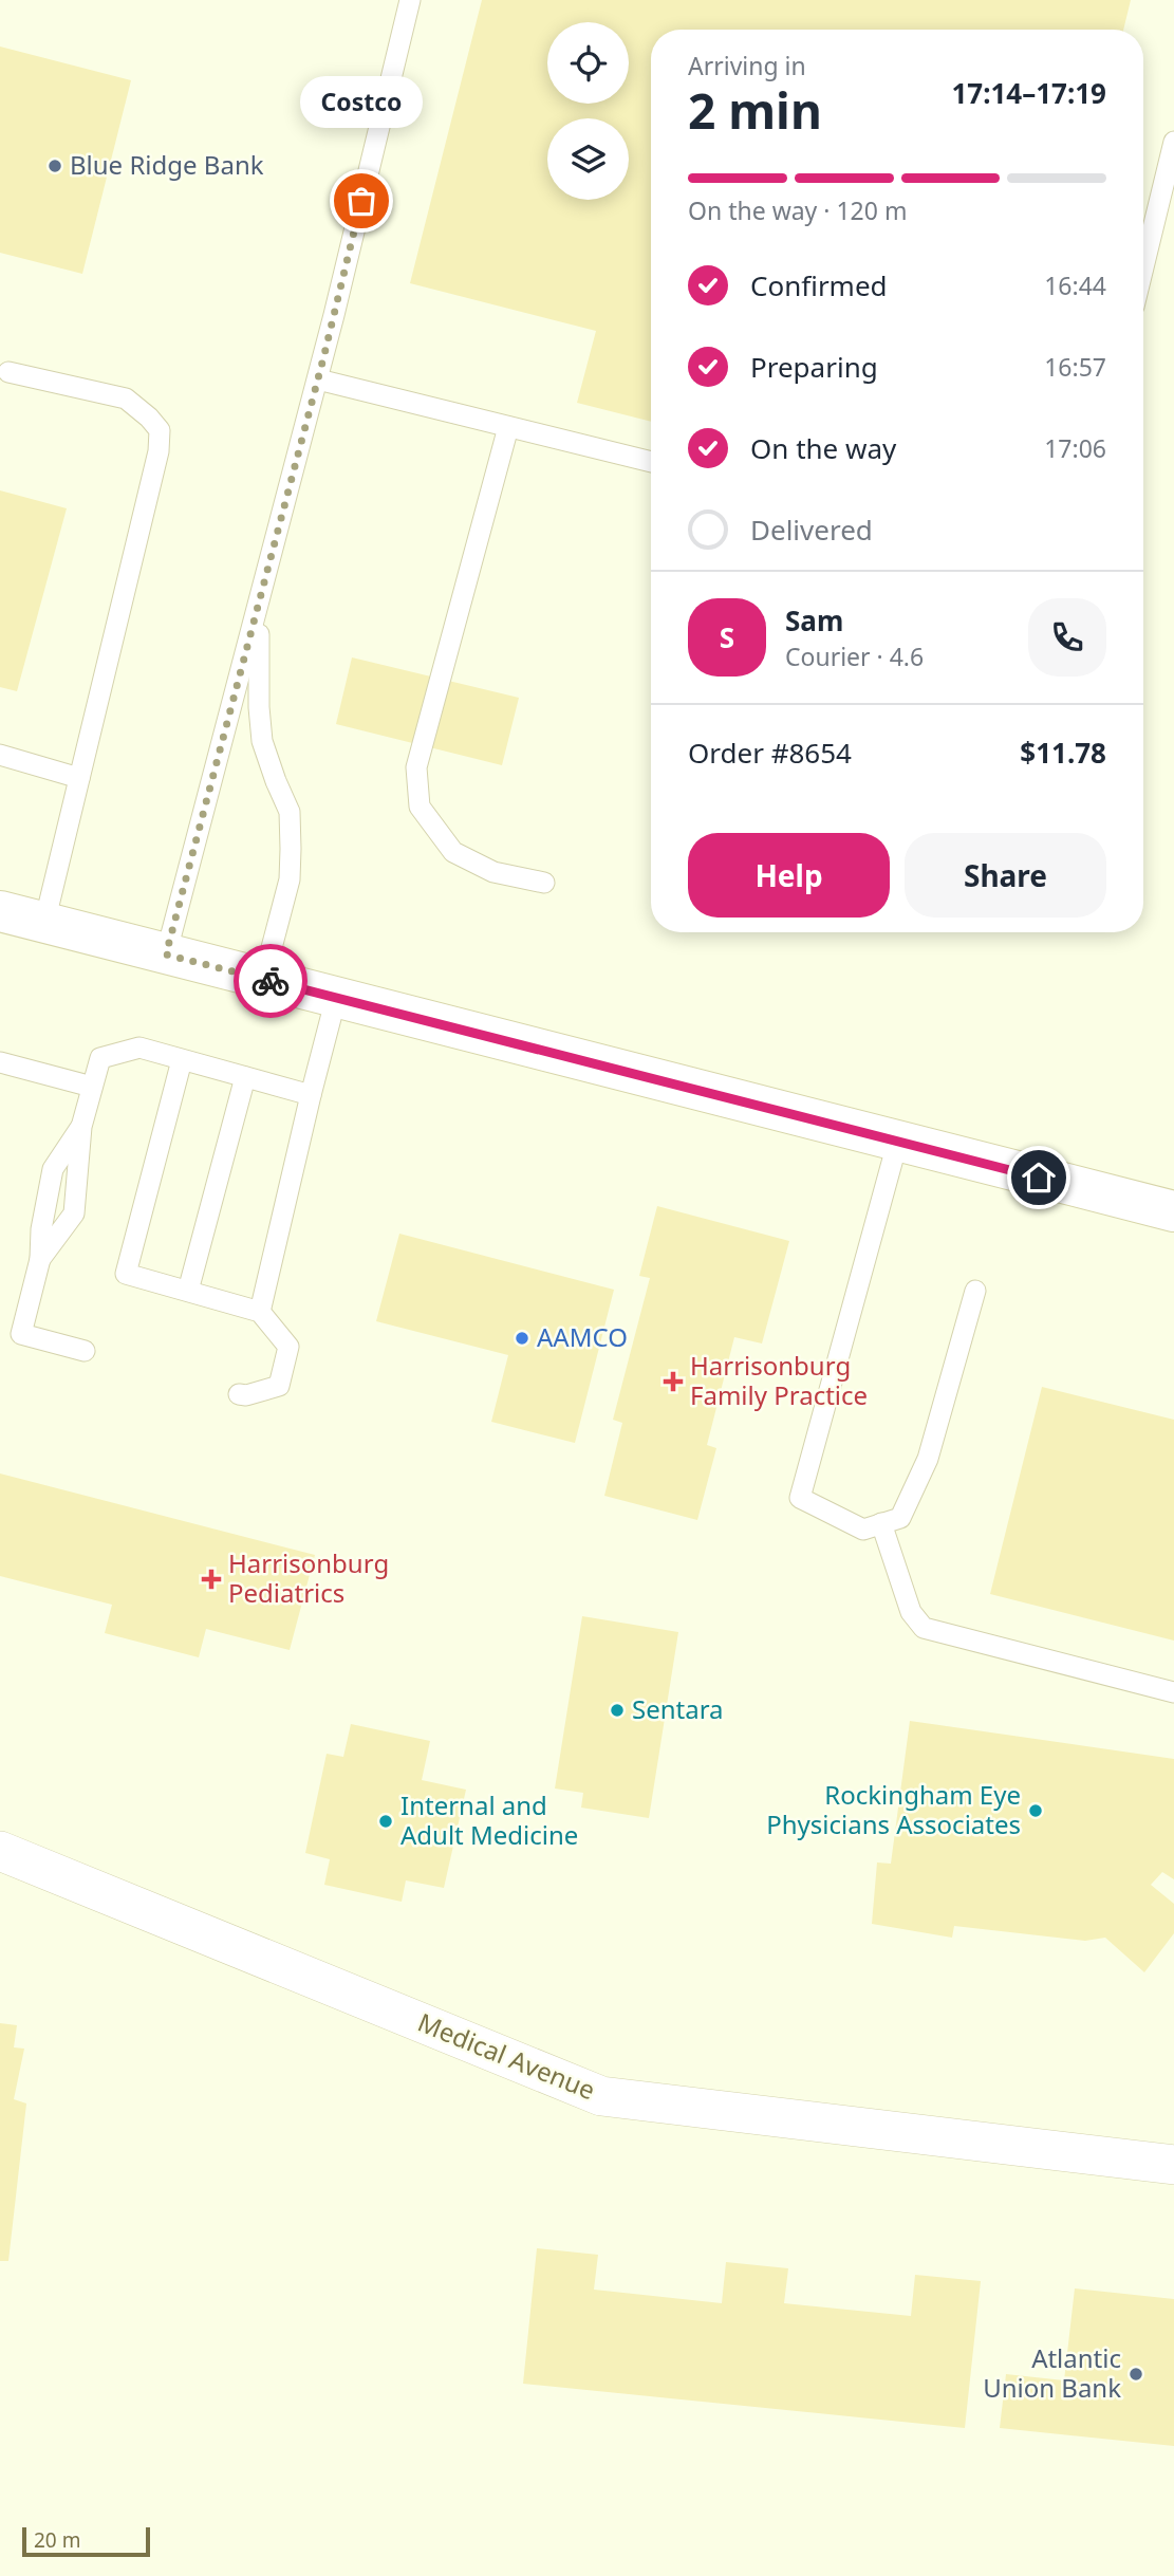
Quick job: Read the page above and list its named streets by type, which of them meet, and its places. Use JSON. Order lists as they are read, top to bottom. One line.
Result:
{"streets":{"street":["Medical Avenue"]},"places":{"other":["Blue Ridge Bank","Costco","AAMCO","Sentara","Rockingham Eye Physicians Associates","Internal and Adult Medicine","Atlantic Union Bank"],"health":["Harrisonburg Family Practice","Harrisonburg Pediatrics"]},"scale_bar":"20 m","page":{"heading":["2 min","Arriving in","17:14–17:19"],"panel":["Sam","Courier · 4.6","Order #8654","$11.78"],"bubble":"Costco","bar":"On the way · 120 m","list":[["Confirmed","16:44"],["Preparing","16:57"],["On the way","17:06"],"Delivered"],"round":"S","buttons":["Help","Share"],"scale":"20 m"}}
